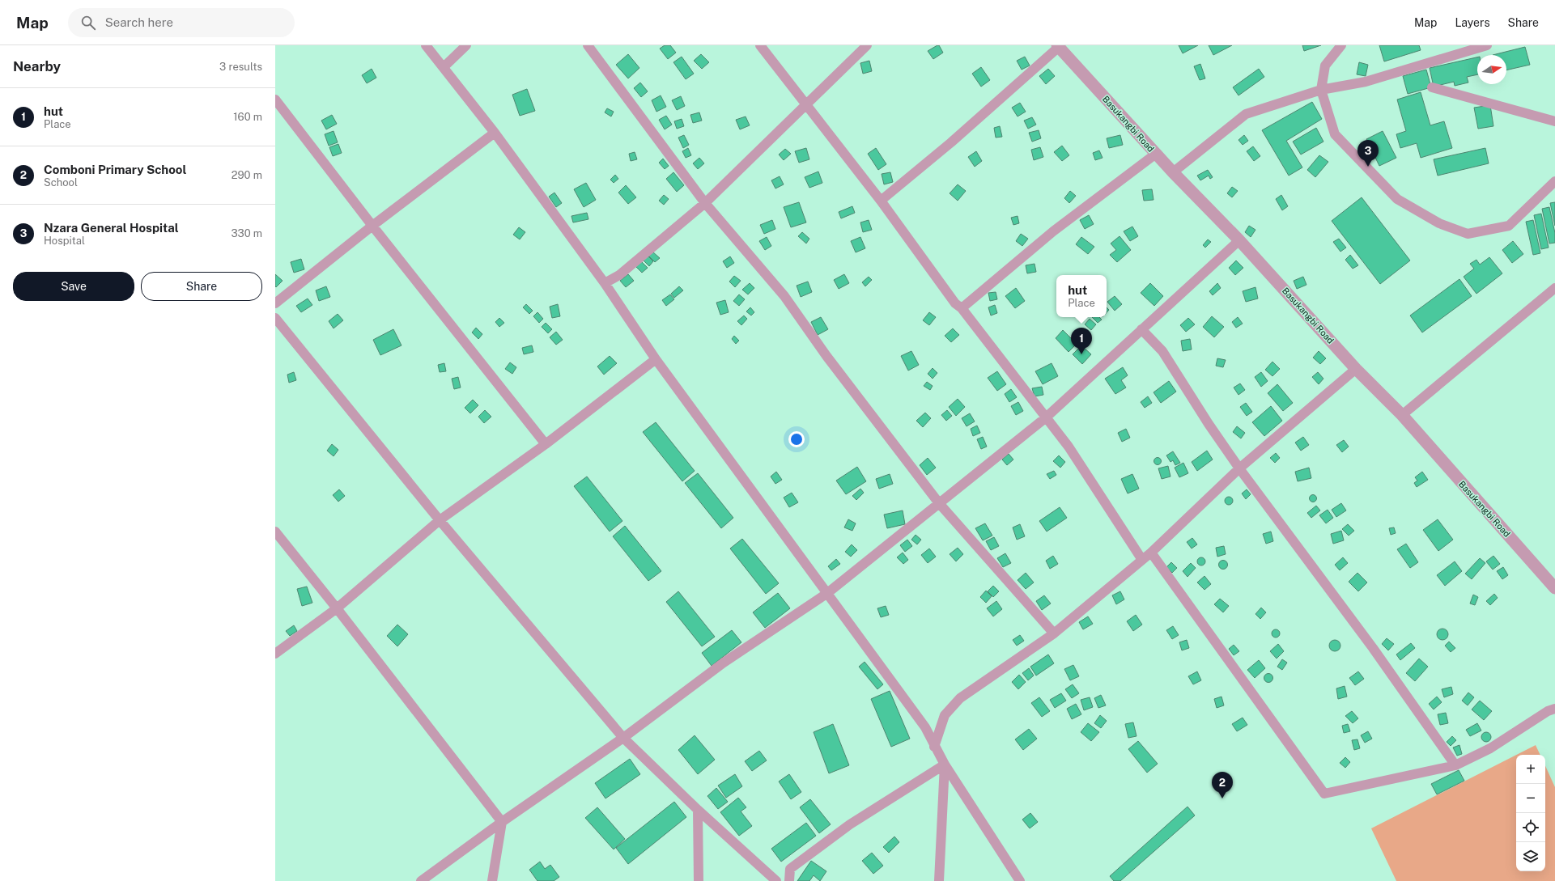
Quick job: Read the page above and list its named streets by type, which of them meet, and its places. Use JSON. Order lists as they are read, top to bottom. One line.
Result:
{"streets":{"street":["Basukangbi Road"]},"north":"right","page":{"header":"Map","search":"Search here","nav":["Map","Layers","Share"],"heading":["Nearby","3 results"],"list":[{"mark":"1","name":"hut","note":"Place","value":"160 m"},{"mark":"2","name":"Comboni Primary School","note":"School","value":"290 m"},{"mark":"3","name":"Nzara General Hospital","note":"Hospital","value":"330 m"}],"pins":["3","1","2"],"buttons":["Save","Share"],"popup":["hut","Place"],"map_buttons":["+","−"]}}
